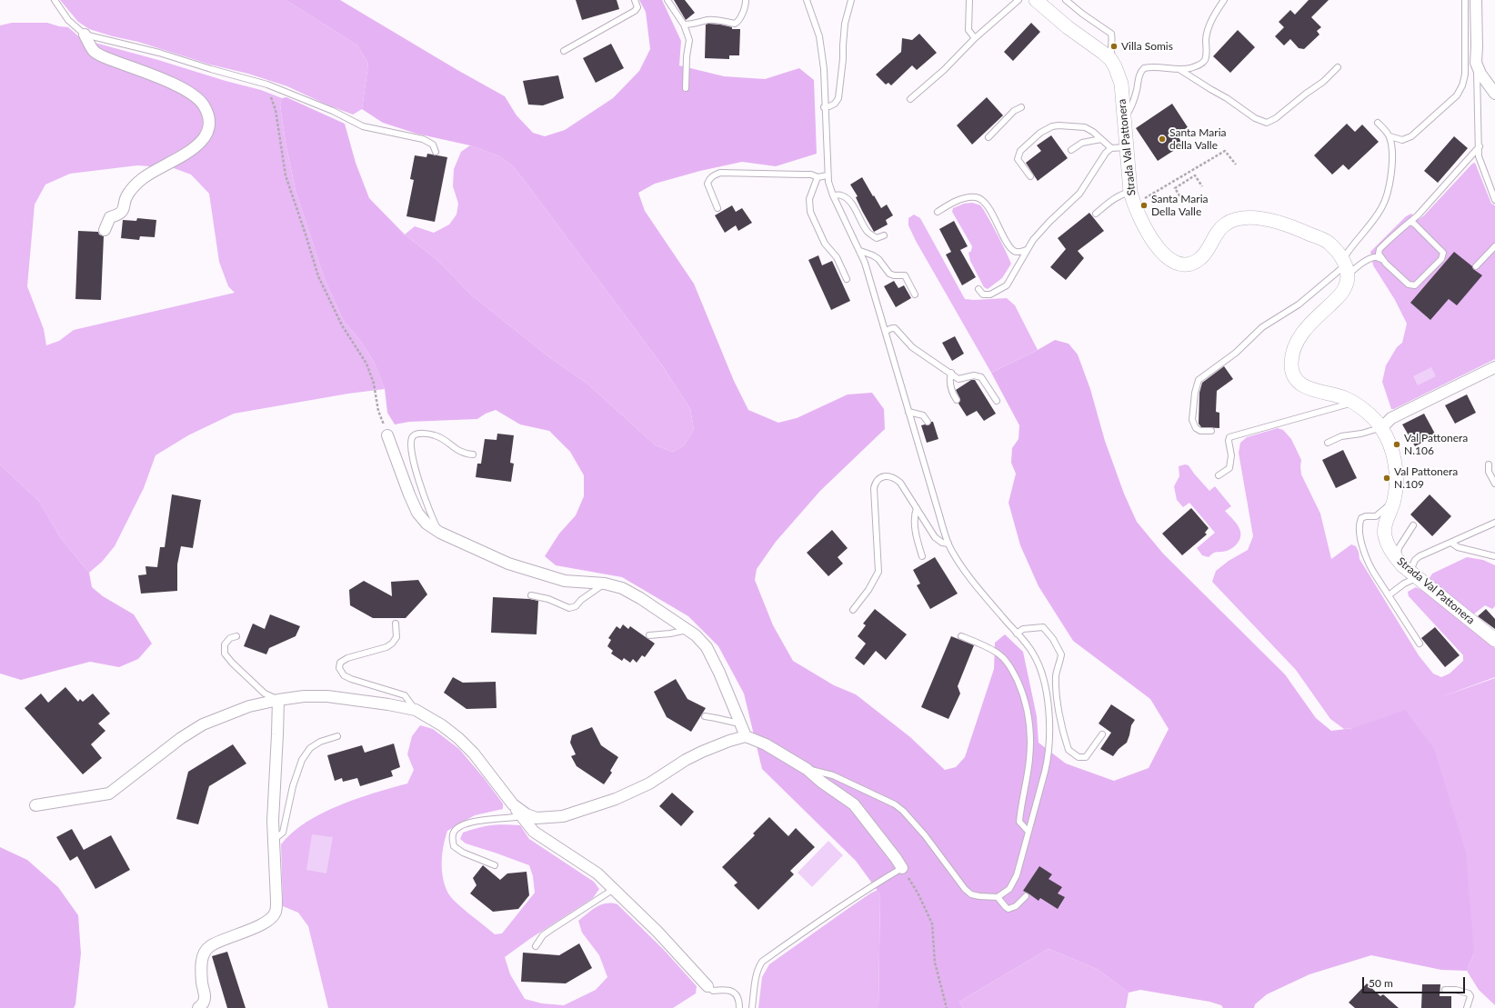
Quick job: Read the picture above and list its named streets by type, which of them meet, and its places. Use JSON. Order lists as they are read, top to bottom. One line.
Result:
{"streets":{"street":["Strada Val Pattonera"]},"places":["Villa Somis","Santa Maria della Valle","Santa Maria Della Valle","Val Pattonera N.106","Val Pattonera N.109"],"scale_bar":"50 m"}
